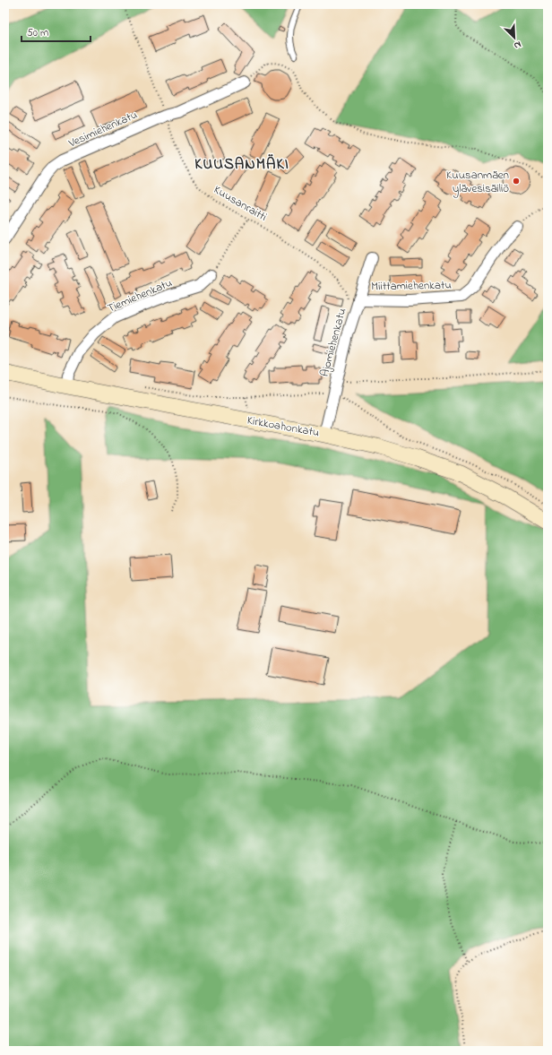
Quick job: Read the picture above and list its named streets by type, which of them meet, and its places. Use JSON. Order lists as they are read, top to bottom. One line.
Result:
{"streets":{"street":["Vesimiehenkatu","Miittamiehenkatu","Tiemiehenkatu","Ajomiehenkatu","Kirkkoahonkatu"],"path":["Kuusanraitti"]},"crossings":[["Vesimiehenkatu","Kuusanraitti"],["Miittamiehenkatu","Ajomiehenkatu"],["Tiemiehenkatu","Kirkkoahonkatu"],["Ajomiehenkatu","Kirkkoahonkatu"]],"districts":["KUUSANMÄKI"],"places":["Kuusanmäen ylävesisäiliö"],"scale_bar":"50 m","north":"bottom right"}
